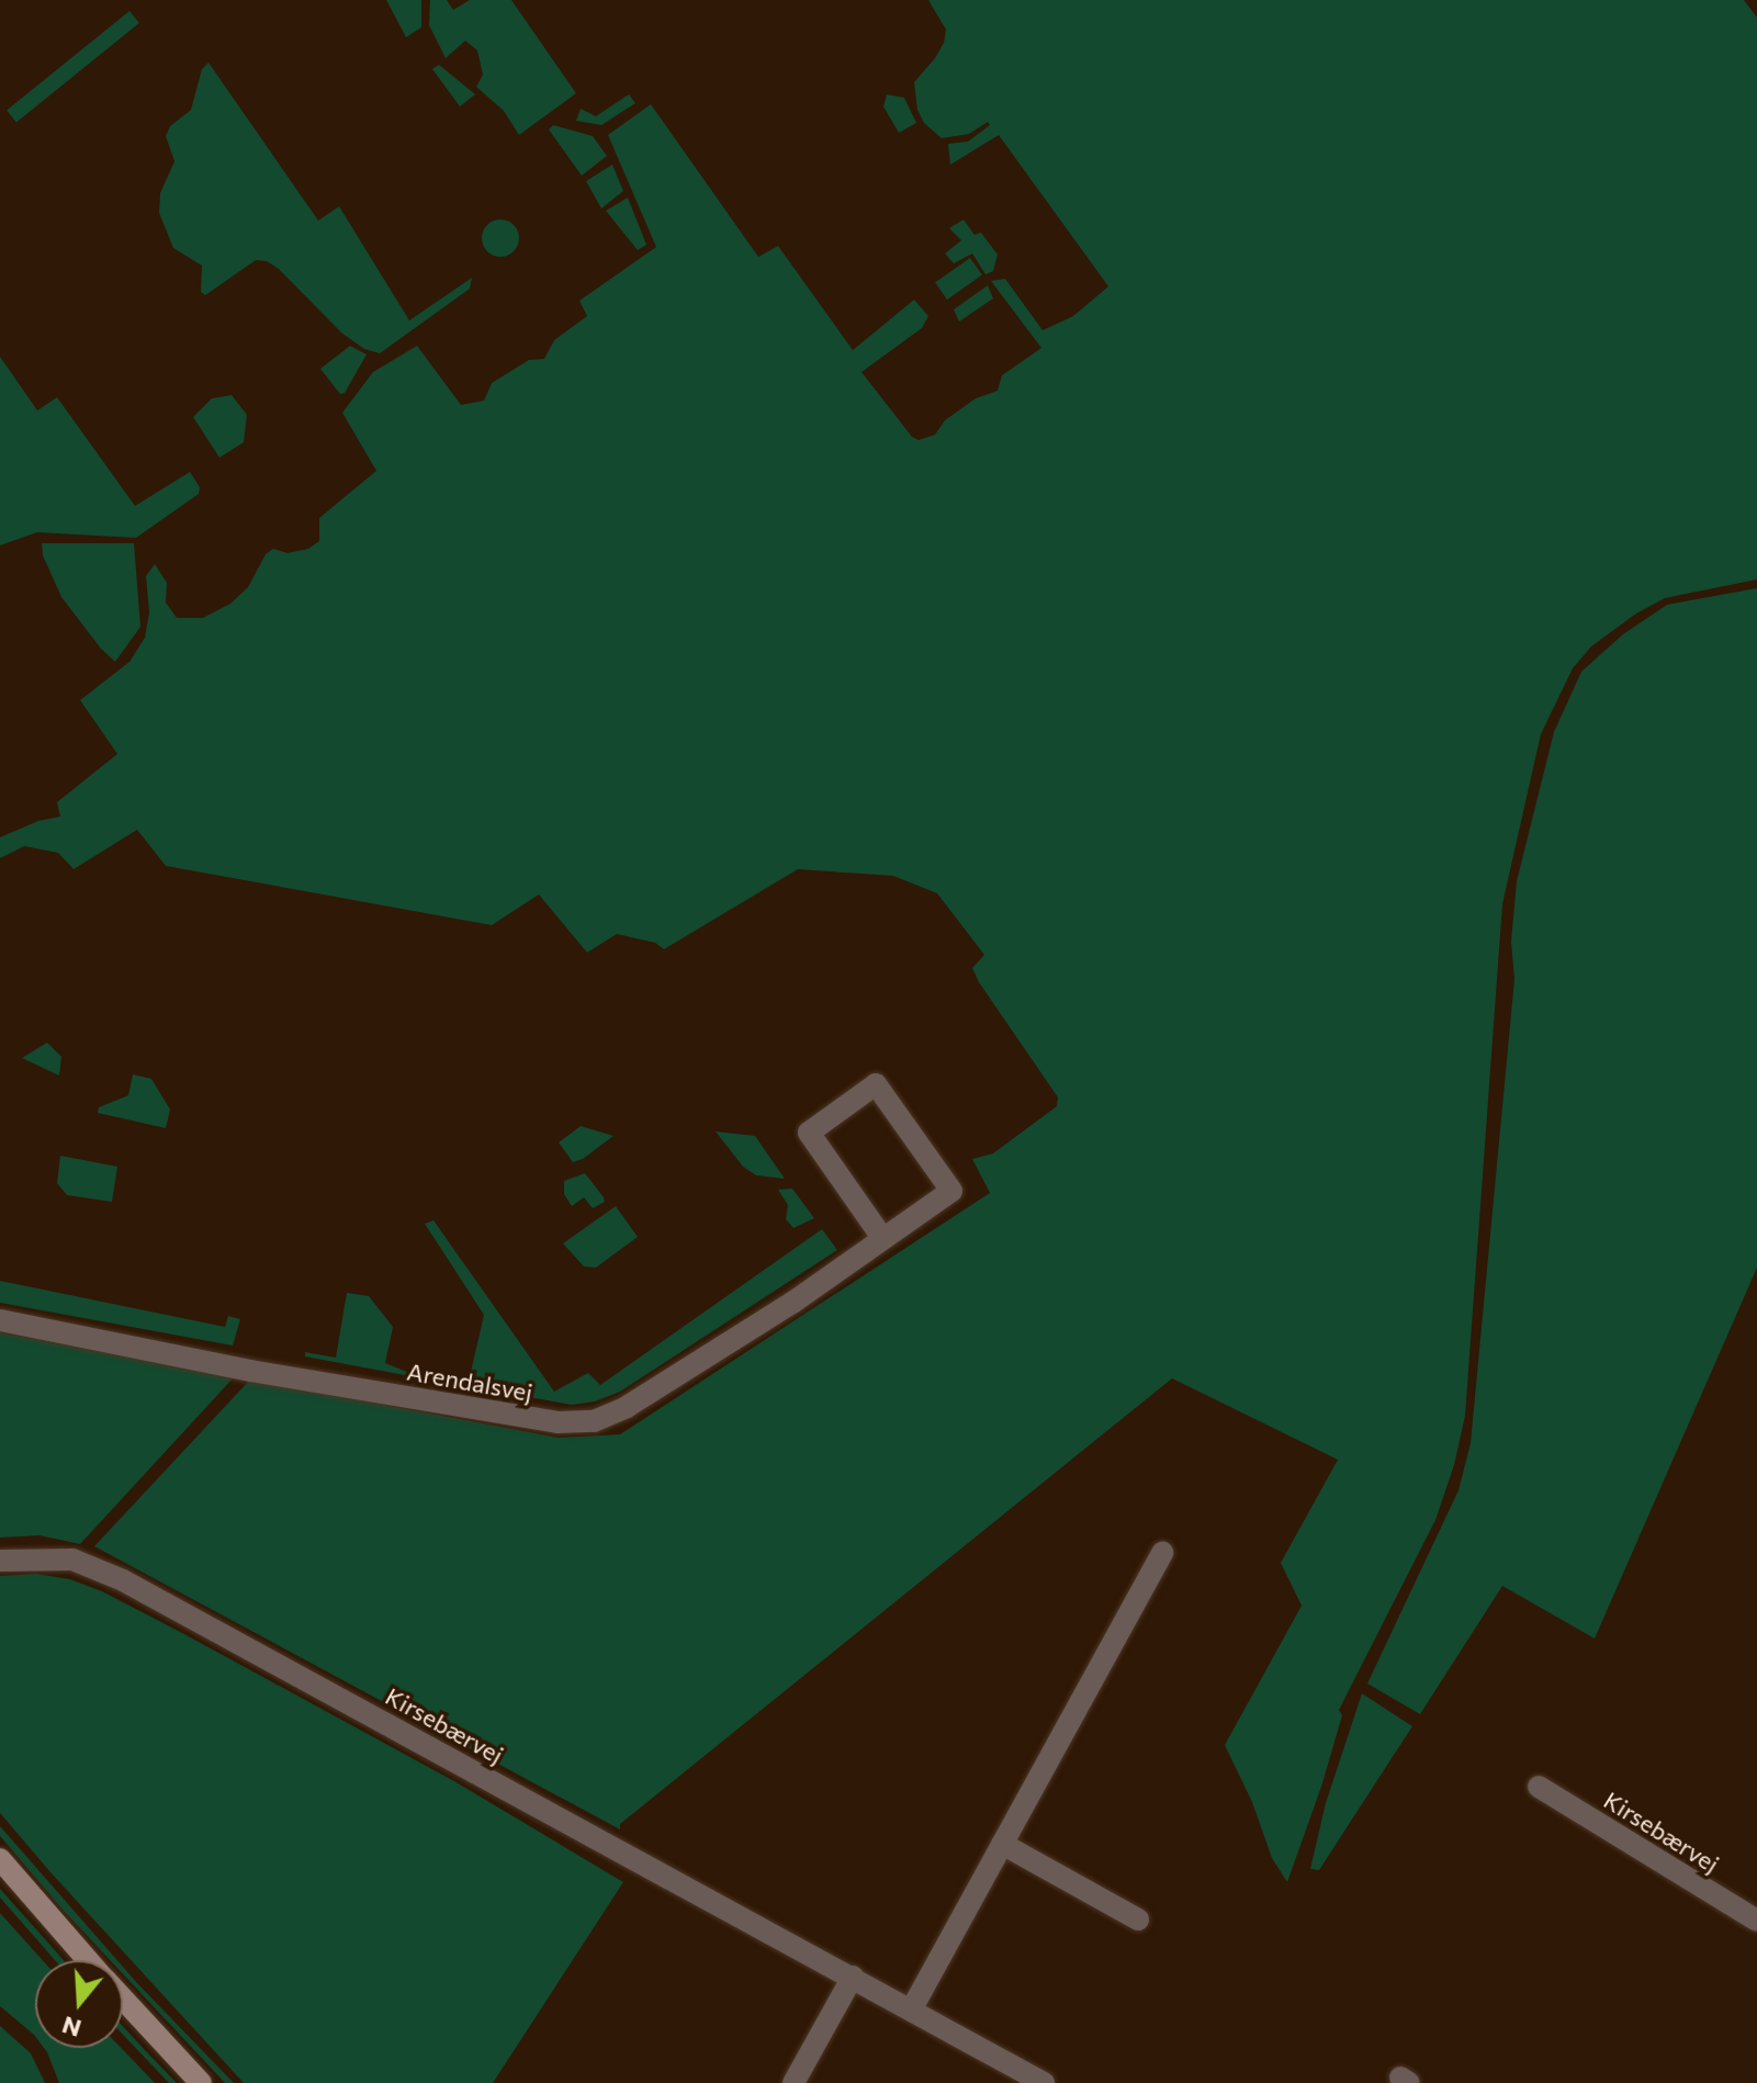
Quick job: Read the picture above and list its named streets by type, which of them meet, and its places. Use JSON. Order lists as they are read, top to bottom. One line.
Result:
{"streets":{"street":["Arendalsvej","Kirsebærvej"]},"north":"bottom"}
